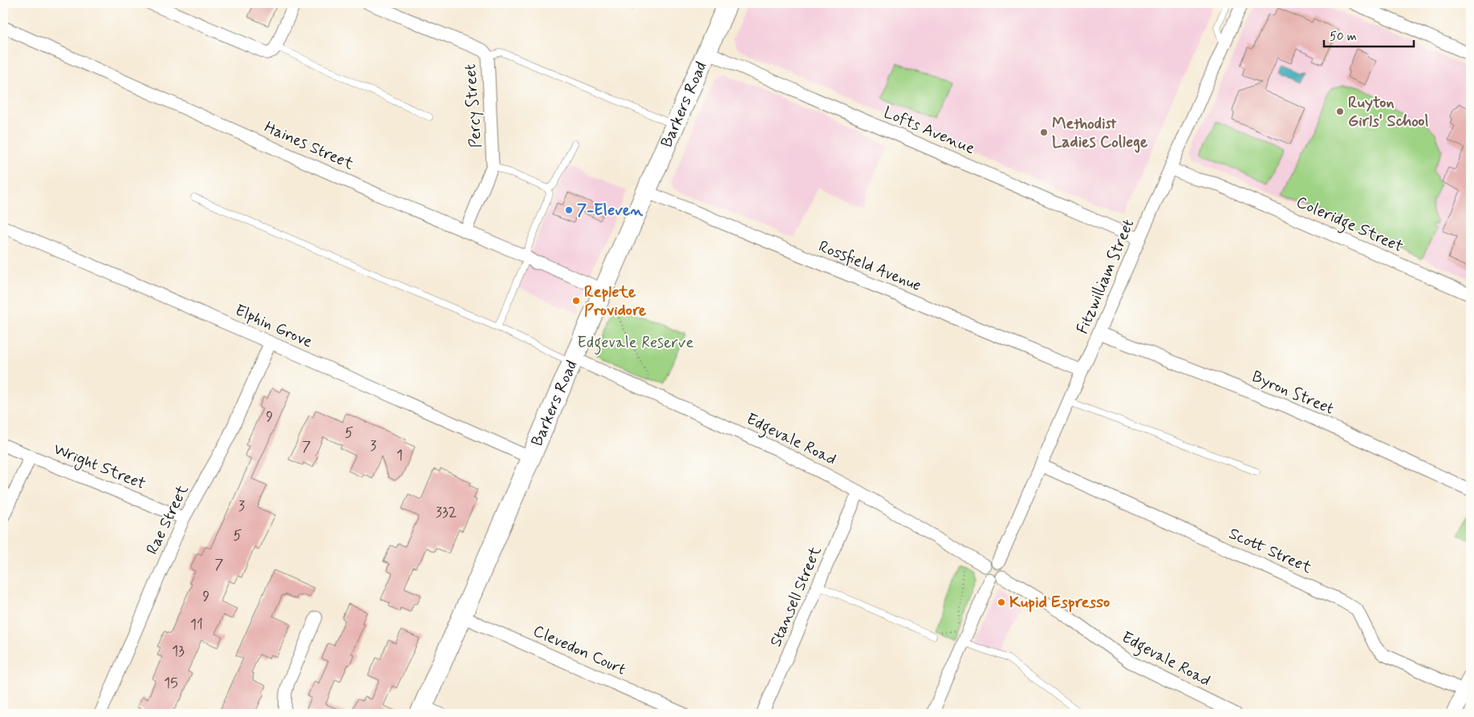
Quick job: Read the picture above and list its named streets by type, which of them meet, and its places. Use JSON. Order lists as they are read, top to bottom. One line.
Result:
{"streets":{"main road":["Barkers Road"],"street":["Percy Street","Lofts Avenue","Haines Street","Coleridge Street","Rossfield Avenue","Fitzwilliam Street","Elphin Grove","Byron Street","Edgevale Road","Wright Street","Rae Street","Scott Street","Stansell Street","Clevedon Court"]},"crossings":[["Barkers Road","Lofts Avenue"],["Barkers Road","Haines Street"],["Barkers Road","Rossfield Avenue"],["Barkers Road","Elphin Grove"],["Barkers Road","Edgevale Road"],["Barkers Road","Clevedon Court"],["Percy Street","Haines Street"],["Lofts Avenue","Fitzwilliam Street"],["Coleridge Street","Fitzwilliam Street"],["Rossfield Avenue","Fitzwilliam Street"],["Fitzwilliam Street","Byron Street"],["Fitzwilliam Street","Edgevale Road"],["Fitzwilliam Street","Scott Street"],["Elphin Grove","Rae Street"],["Edgevale Road","Stansell Street"],["Wright Street","Rae Street"]],"parks":["Edgevale Reserve"],"places":["Ruyton Girls' School","Methodist Ladies College","7-Eleven","Replete Providore","Kupid Espresso"],"house_numbers":["9","5","3","7","1","3","332","5","7","9","11","13","15"],"scale_bar":"50 m"}
